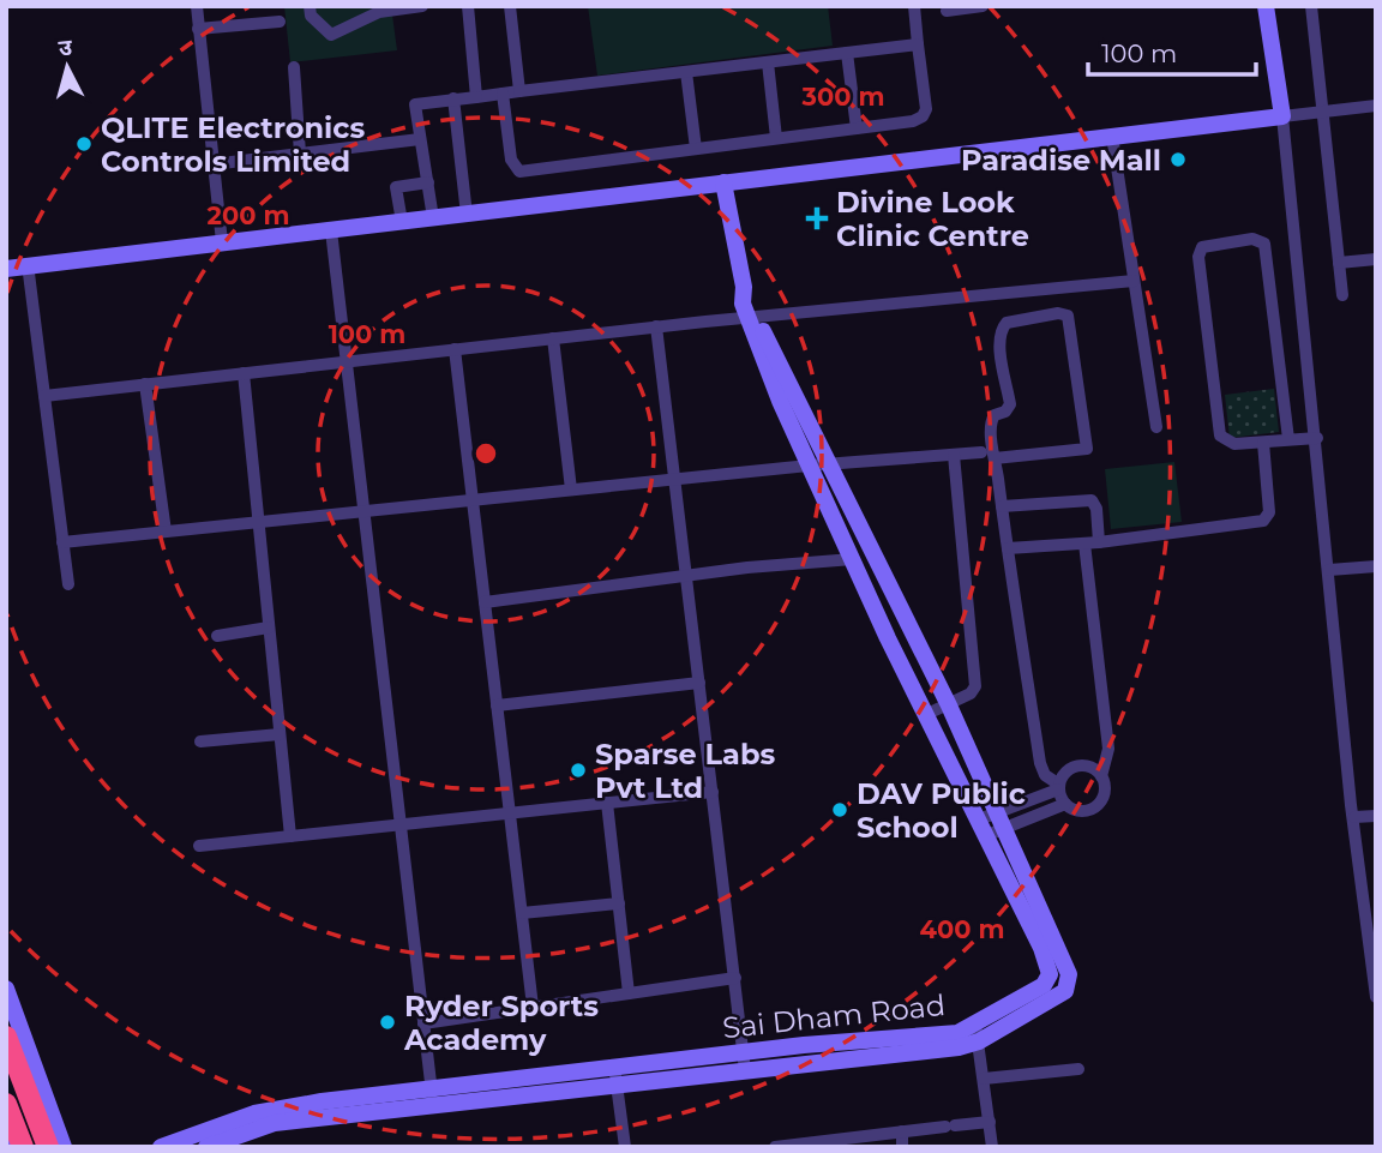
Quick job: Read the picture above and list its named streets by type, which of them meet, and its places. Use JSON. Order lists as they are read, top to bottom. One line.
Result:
{"streets":{"street":["Sai Dham Road"]},"places":{"other":["QLITE Electronics Controls Limited","Paradise Mall","Sparse Labs Pvt Ltd","DAV Public School","Ryder Sports Academy"],"health":["Divine Look Clinic Centre"]},"scale_bar":"100 m","north":"top","rings":["300 m","200 m","100 m","400 m"]}
